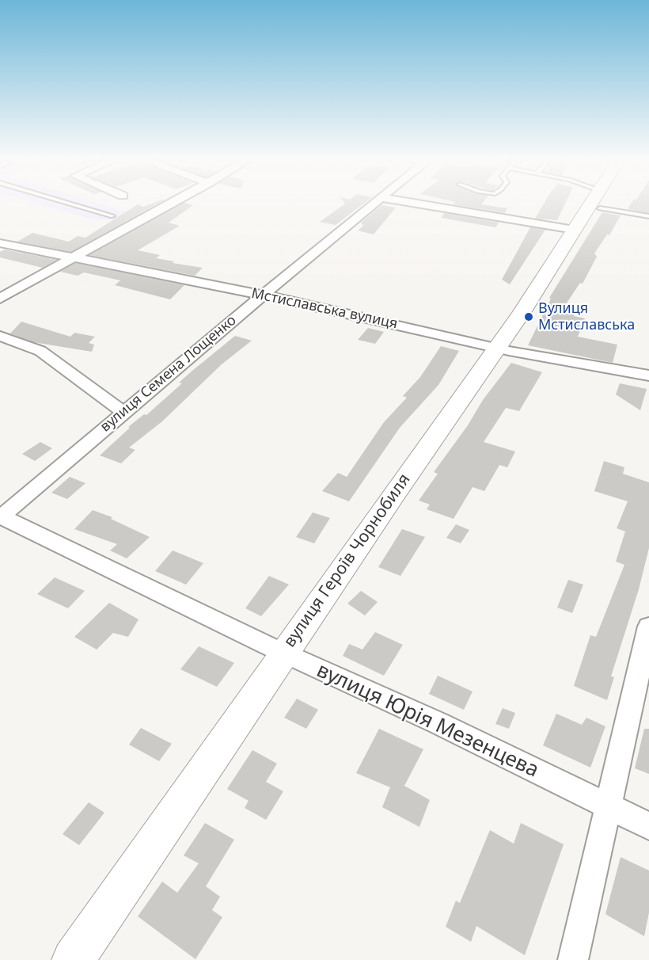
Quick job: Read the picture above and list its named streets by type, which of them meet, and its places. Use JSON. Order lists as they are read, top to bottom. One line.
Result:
{"streets":{"main road":["вулиця Героїв Чорнобиля"],"street":["Мстиславська вулиця","вулиця Семена Лощенко","вулиця Юрія Мезенцева"]},"crossings":[["Мстиславська вулиця","вулиця Семена Лощенко"],["Мстиславська вулиця","вулиця Героїв Чорнобиля"],["вулиця Семена Лощенко","вулиця Юрія Мезенцева"],["вулиця Героїв Чорнобиля","вулиця Юрія Мезенцева"]],"places":["Вулиця Мстиславська"]}
